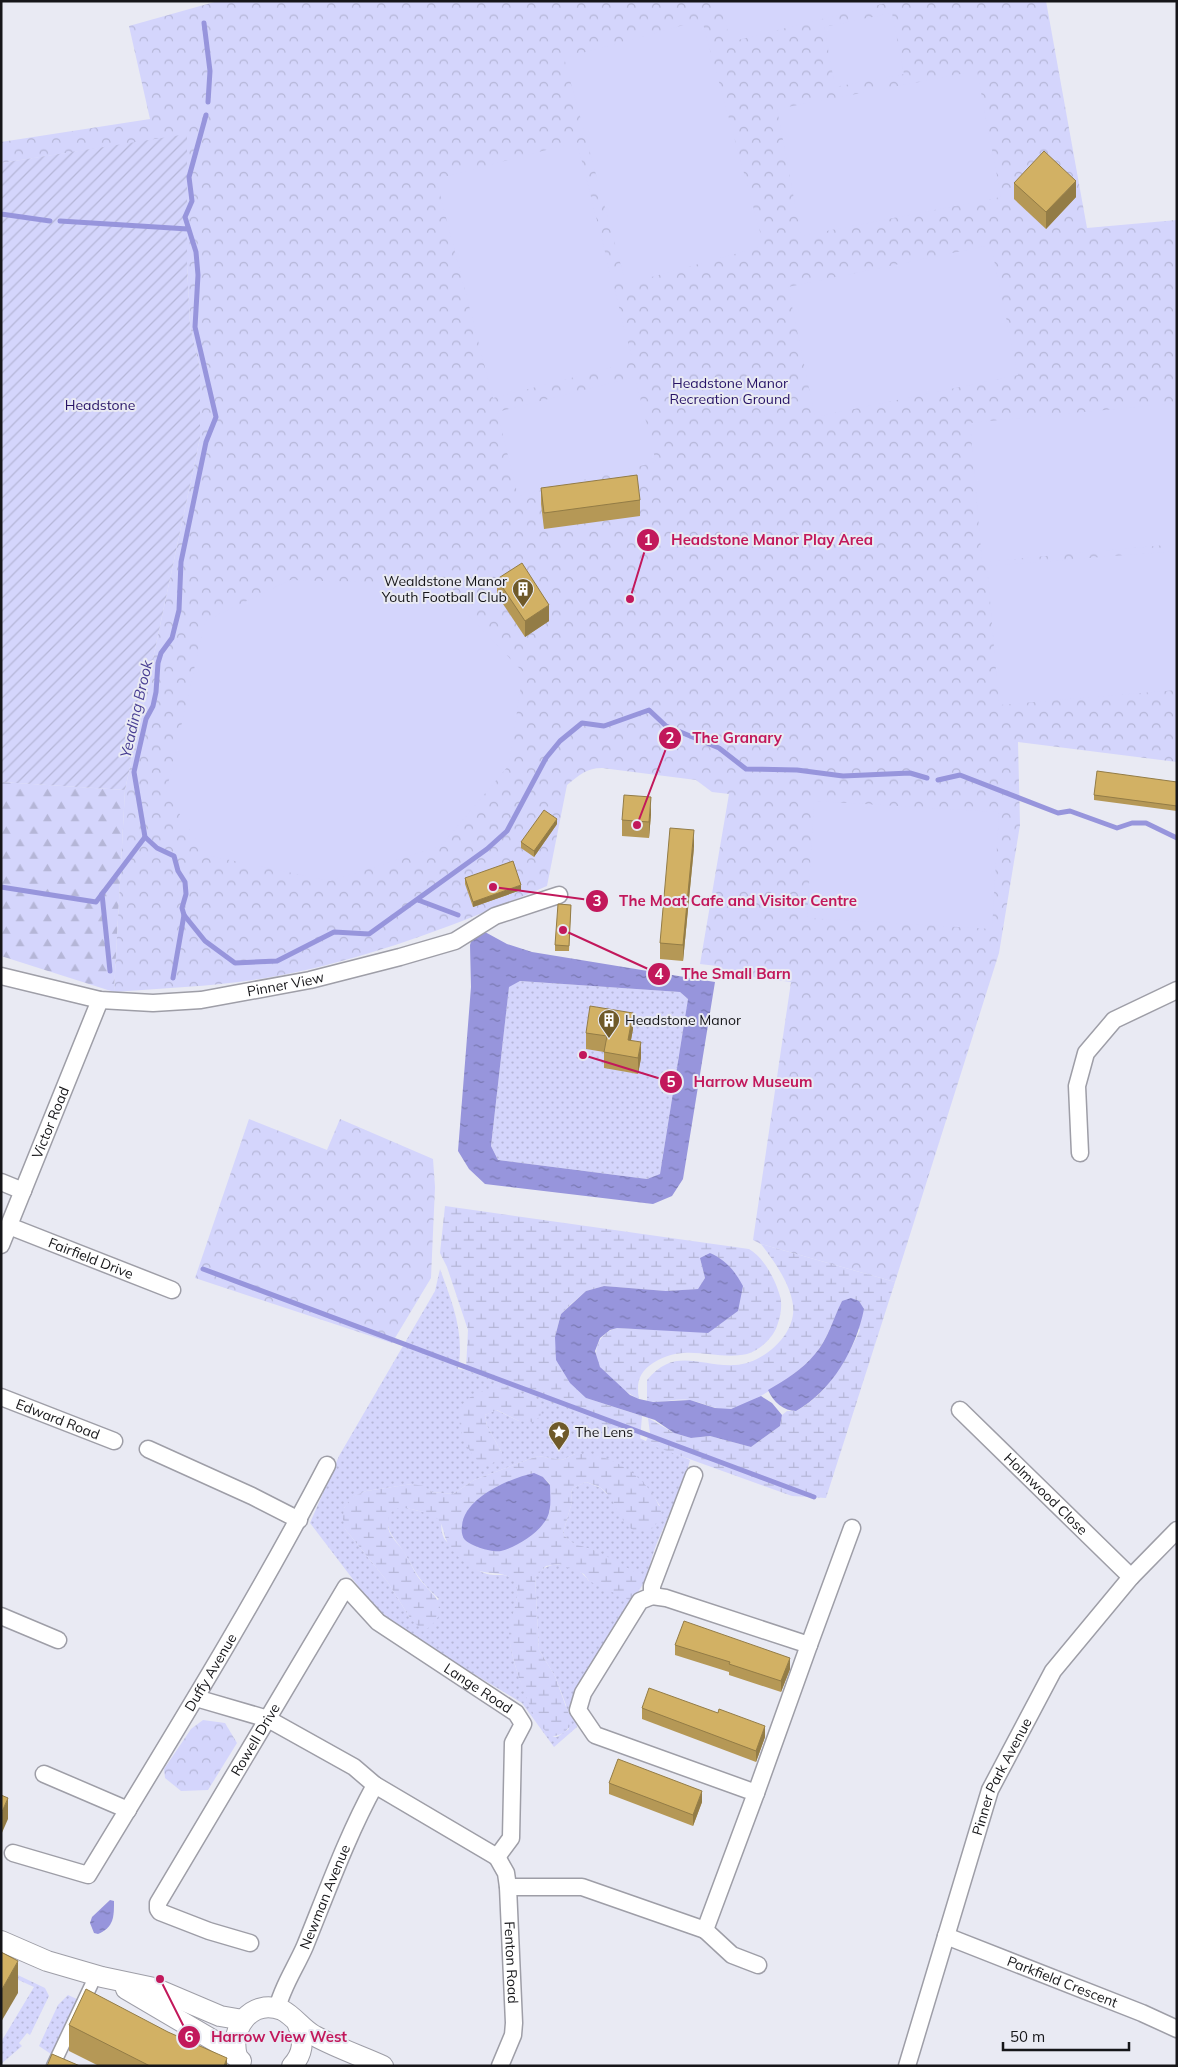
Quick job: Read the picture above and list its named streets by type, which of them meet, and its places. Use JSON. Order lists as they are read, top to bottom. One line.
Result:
{"streets":{"street":["Pinner View","Victor Road","Fairfield Drive","Edward Road","Holmwood Close","Duffy Avenue","Lange Road","Rowell Drive","Pinner Park Avenue","Newman Avenue","Fenton Road","Parkfield Crescent"]},"crossings":[["Pinner View","Victor Road"],["Victor Road","Fairfield Drive"],["Holmwood Close","Pinner Park Avenue"],["Lange Road","Rowell Drive"],["Lange Road","Fenton Road"],["Pinner Park Avenue","Parkfield Crescent"]],"water":["Yeading Brook"],"parks":["Headstone Manor Recreation Ground","Headstone"],"places":{"other":["Headstone Manor Play Area","The Granary","The Moat Cafe and Visitor Centre","The Small Barn","Harrow Museum","Harrow View West"],"building":["Wealdstone Manor Youth Football Club","Headstone Manor"],"place":["The Lens"]},"scale_bar":"50 m"}
